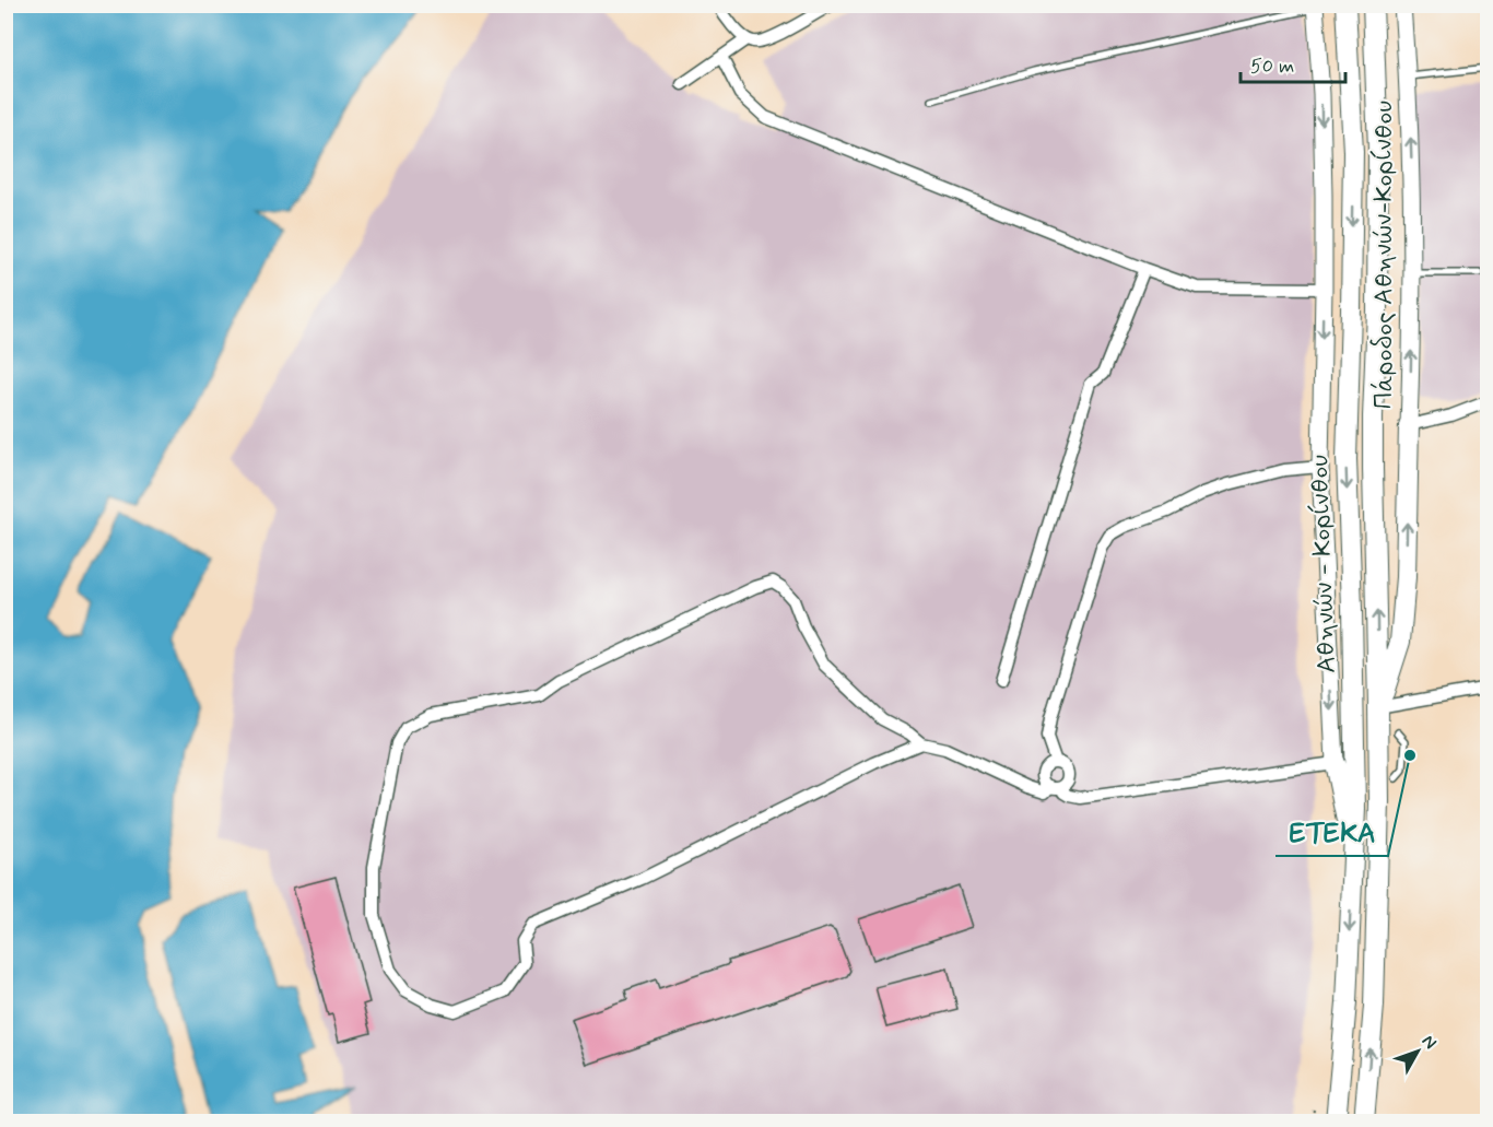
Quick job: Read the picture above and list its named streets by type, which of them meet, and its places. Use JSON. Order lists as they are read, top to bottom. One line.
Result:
{"streets":{"highway":["Αθηνών - Κορίνθου"],"main road":["Πάροδος Αθηνών-Κορίνθου"]},"places":["ΕΤΕΚΑ"],"scale_bar":"50 m","north":"top right"}
